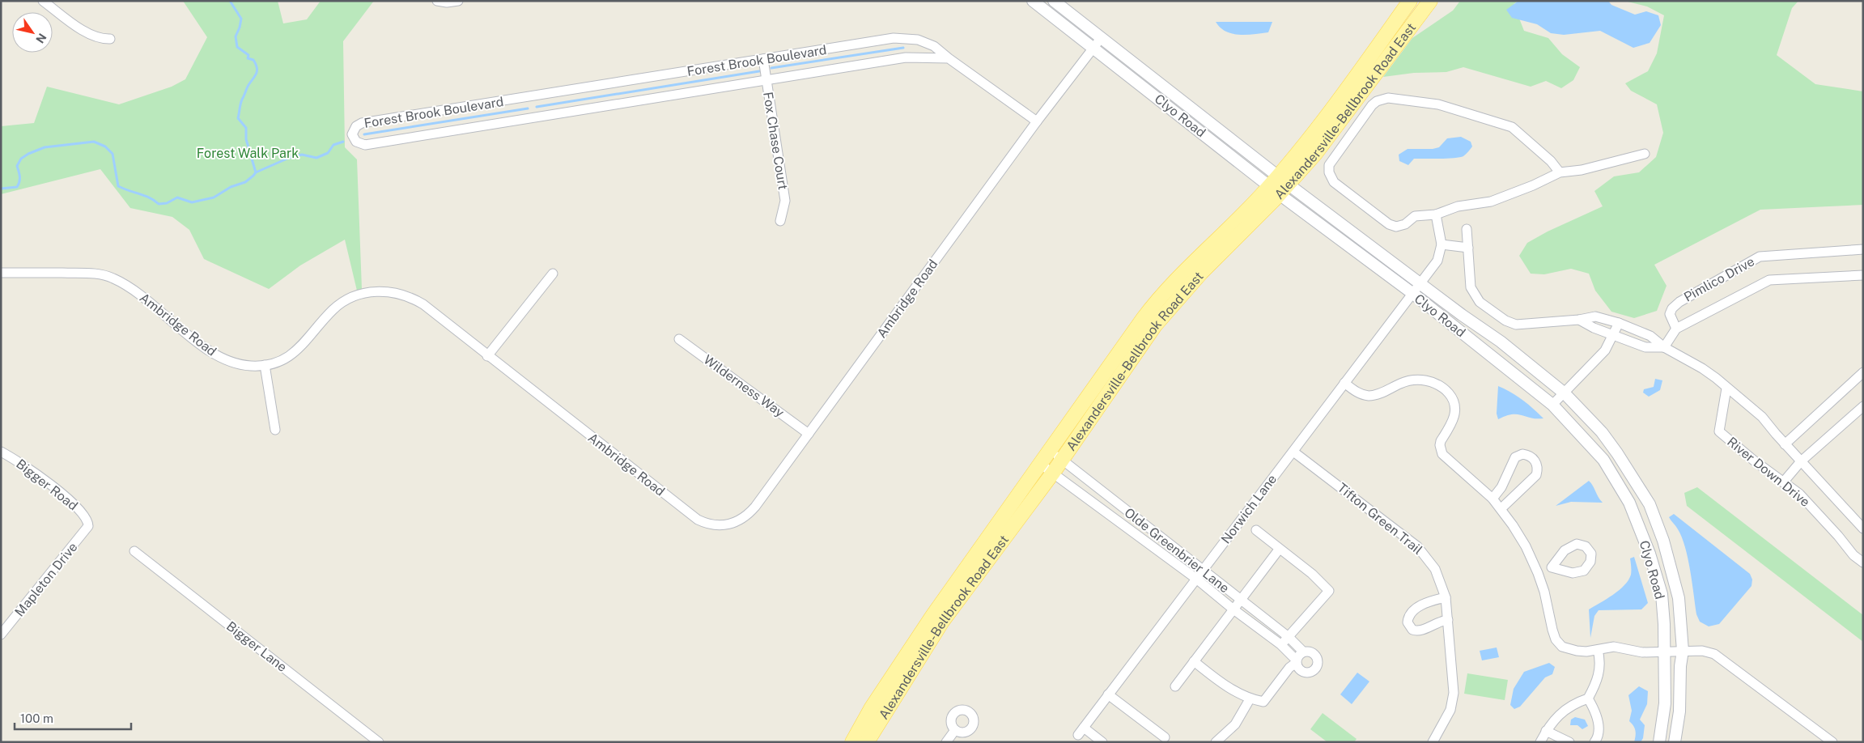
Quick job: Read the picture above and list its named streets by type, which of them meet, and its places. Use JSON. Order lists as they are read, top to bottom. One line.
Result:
{"streets":{"main road":["Alexandersville-Bellbrook Road East"],"street":["Forest Brook Boulevard","Clyo Road","Fox Chase Court","Pimlico Drive","Ambridge Road","Wilderness Way","River Down Drive","Bigger Road","Norwich Lane","Tifton Green Trail","Olde Greenbrier Lane","Mapleton Drive","Bigger Lane"]},"crossings":[["Forest Brook Boulevard","Fox Chase Court"],["Forest Brook Boulevard","Ambridge Road"],["Alexandersville-Bellbrook Road East","Clyo Road"],["Alexandersville-Bellbrook Road East","Olde Greenbrier Lane"],["Clyo Road","Ambridge Road"],["Clyo Road","Norwich Lane"],["Pimlico Drive","River Down Drive"],["Ambridge Road","Wilderness Way"],["Bigger Road","Mapleton Drive"],["Norwich Lane","Tifton Green Trail"],["Norwich Lane","Olde Greenbrier Lane"]],"parks":["Forest Walk Park"],"scale_bar":"100 m","north":"bottom right"}
